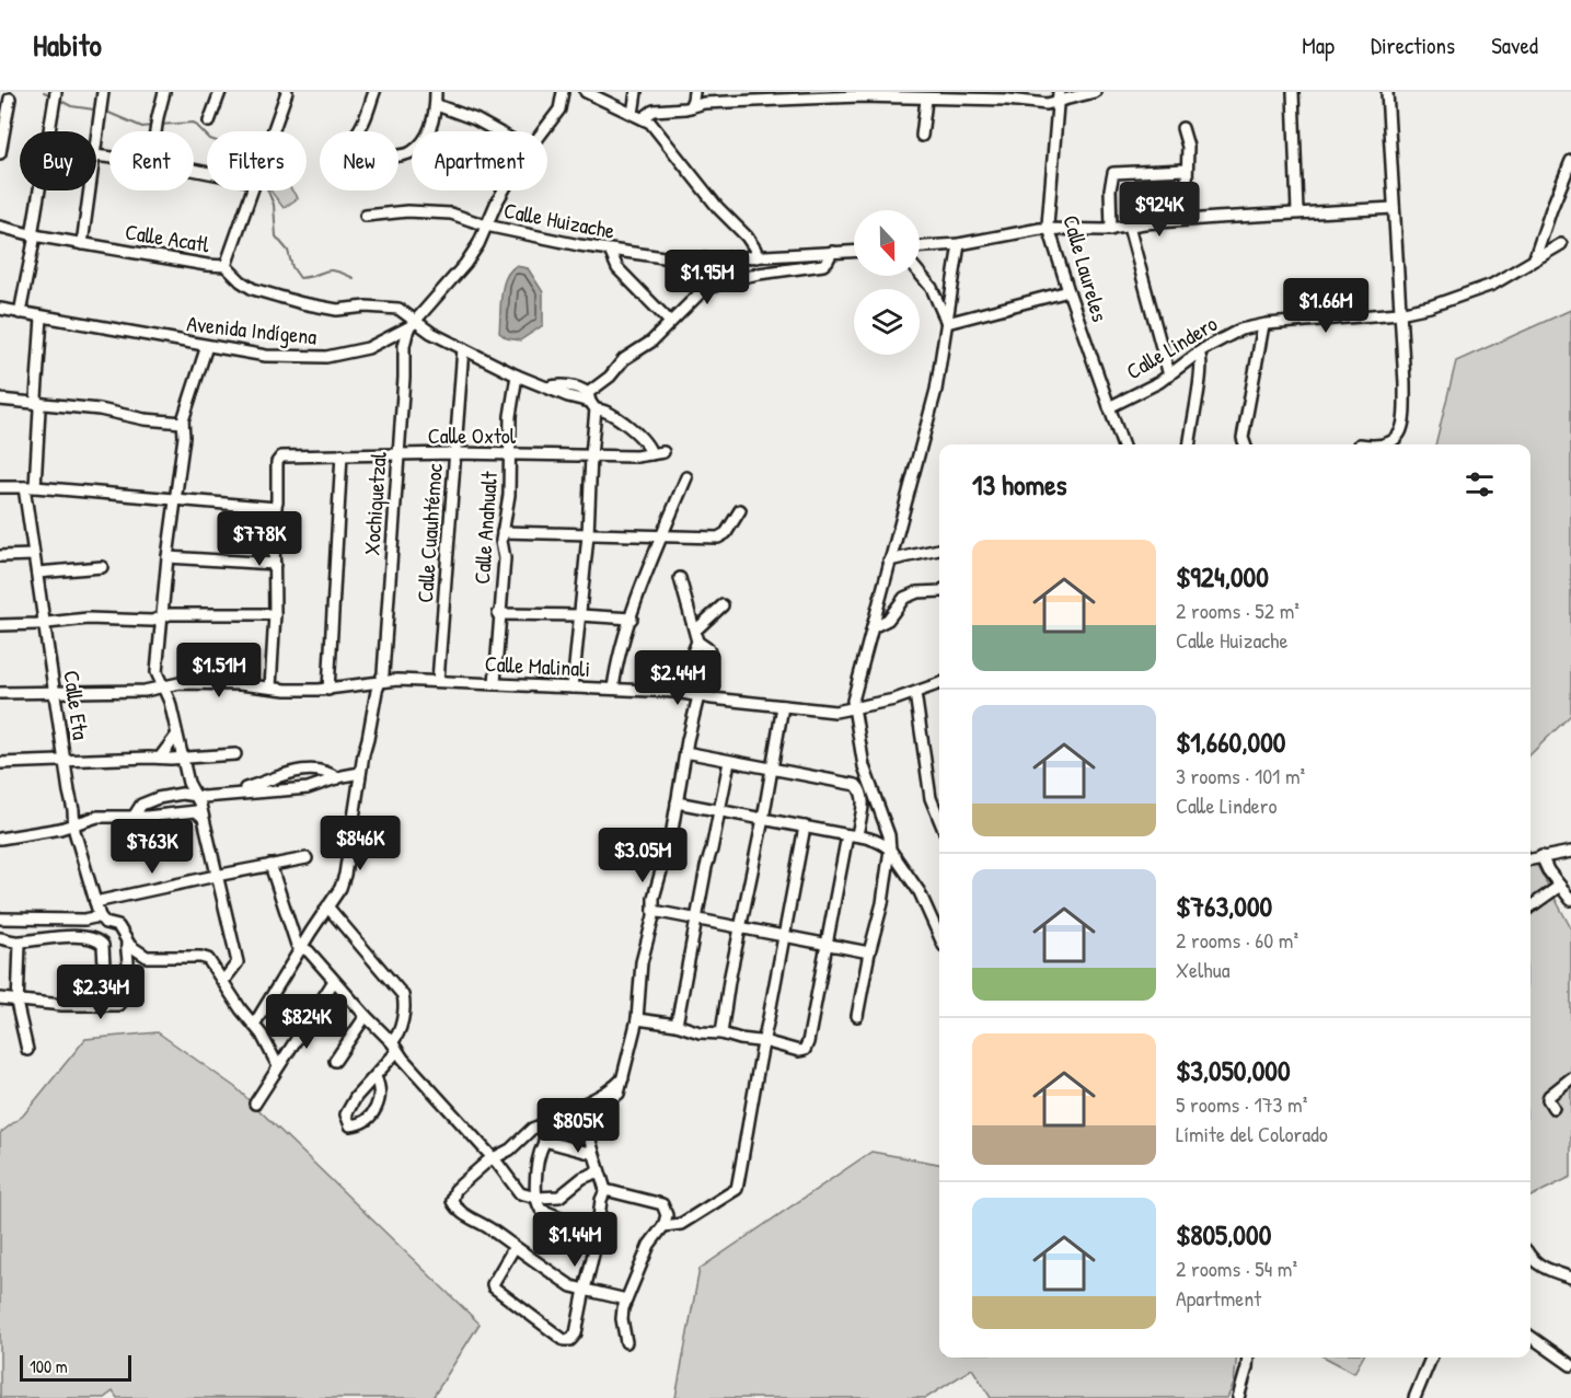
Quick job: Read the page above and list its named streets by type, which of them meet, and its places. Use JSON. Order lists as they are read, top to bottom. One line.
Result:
{"streets":{"street":["Calle Huizache","Calle Acatl","Calle Laureles","Avenida Indígena","Calle Lindero","Calle Oxtol","Xochiquetzal","Calle Anahualt","Calle Cuauhtémoc","Calle Malinali","Calle Eta"]},"crossings":[["Calle Huizache","Avenida Indígena"],["Calle Acatl","Avenida Indígena"],["Calle Acatl","Xochiquetzal"],["Calle Laureles","Calle Lindero"],["Avenida Indígena","Xochiquetzal"],["Avenida Indígena","Calle Eta"],["Calle Oxtol","Xochiquetzal"],["Calle Oxtol","Calle Anahualt"],["Calle Oxtol","Calle Cuauhtémoc"],["Xochiquetzal","Calle Malinali"],["Calle Anahualt","Calle Malinali"],["Calle Cuauhtémoc","Calle Malinali"],["Calle Malinali","Calle Eta"]],"scale_bar":"100 m","north":"bottom","page":{"header":"Habito","nav":["Map","Directions","Saved"],"chip":["Buy","Rent","Filters","New","Apartment"],"price":["$924K","$1.95M","$1.66M","$778K","$1.51M","$2.44M","$846K","$763K","$3.05M","$2.34M","$824K","$805K","$1.44M"],"heading":"13 homes","list":[{"name":"$924,000","note":"2 rooms · 52 m² · Calle Huizache"},{"name":"$1,660,000","note":"3 rooms · 101 m² · Calle Lindero"},{"name":"$763,000","note":"2 rooms · 60 m² · Xelhua"},{"name":"$3,050,000","note":"5 rooms · 173 m² · Límite del Colorado"},{"name":"$805,000","note":"2 rooms · 54 m² · Apartment"}],"scale":"100 m"}}
